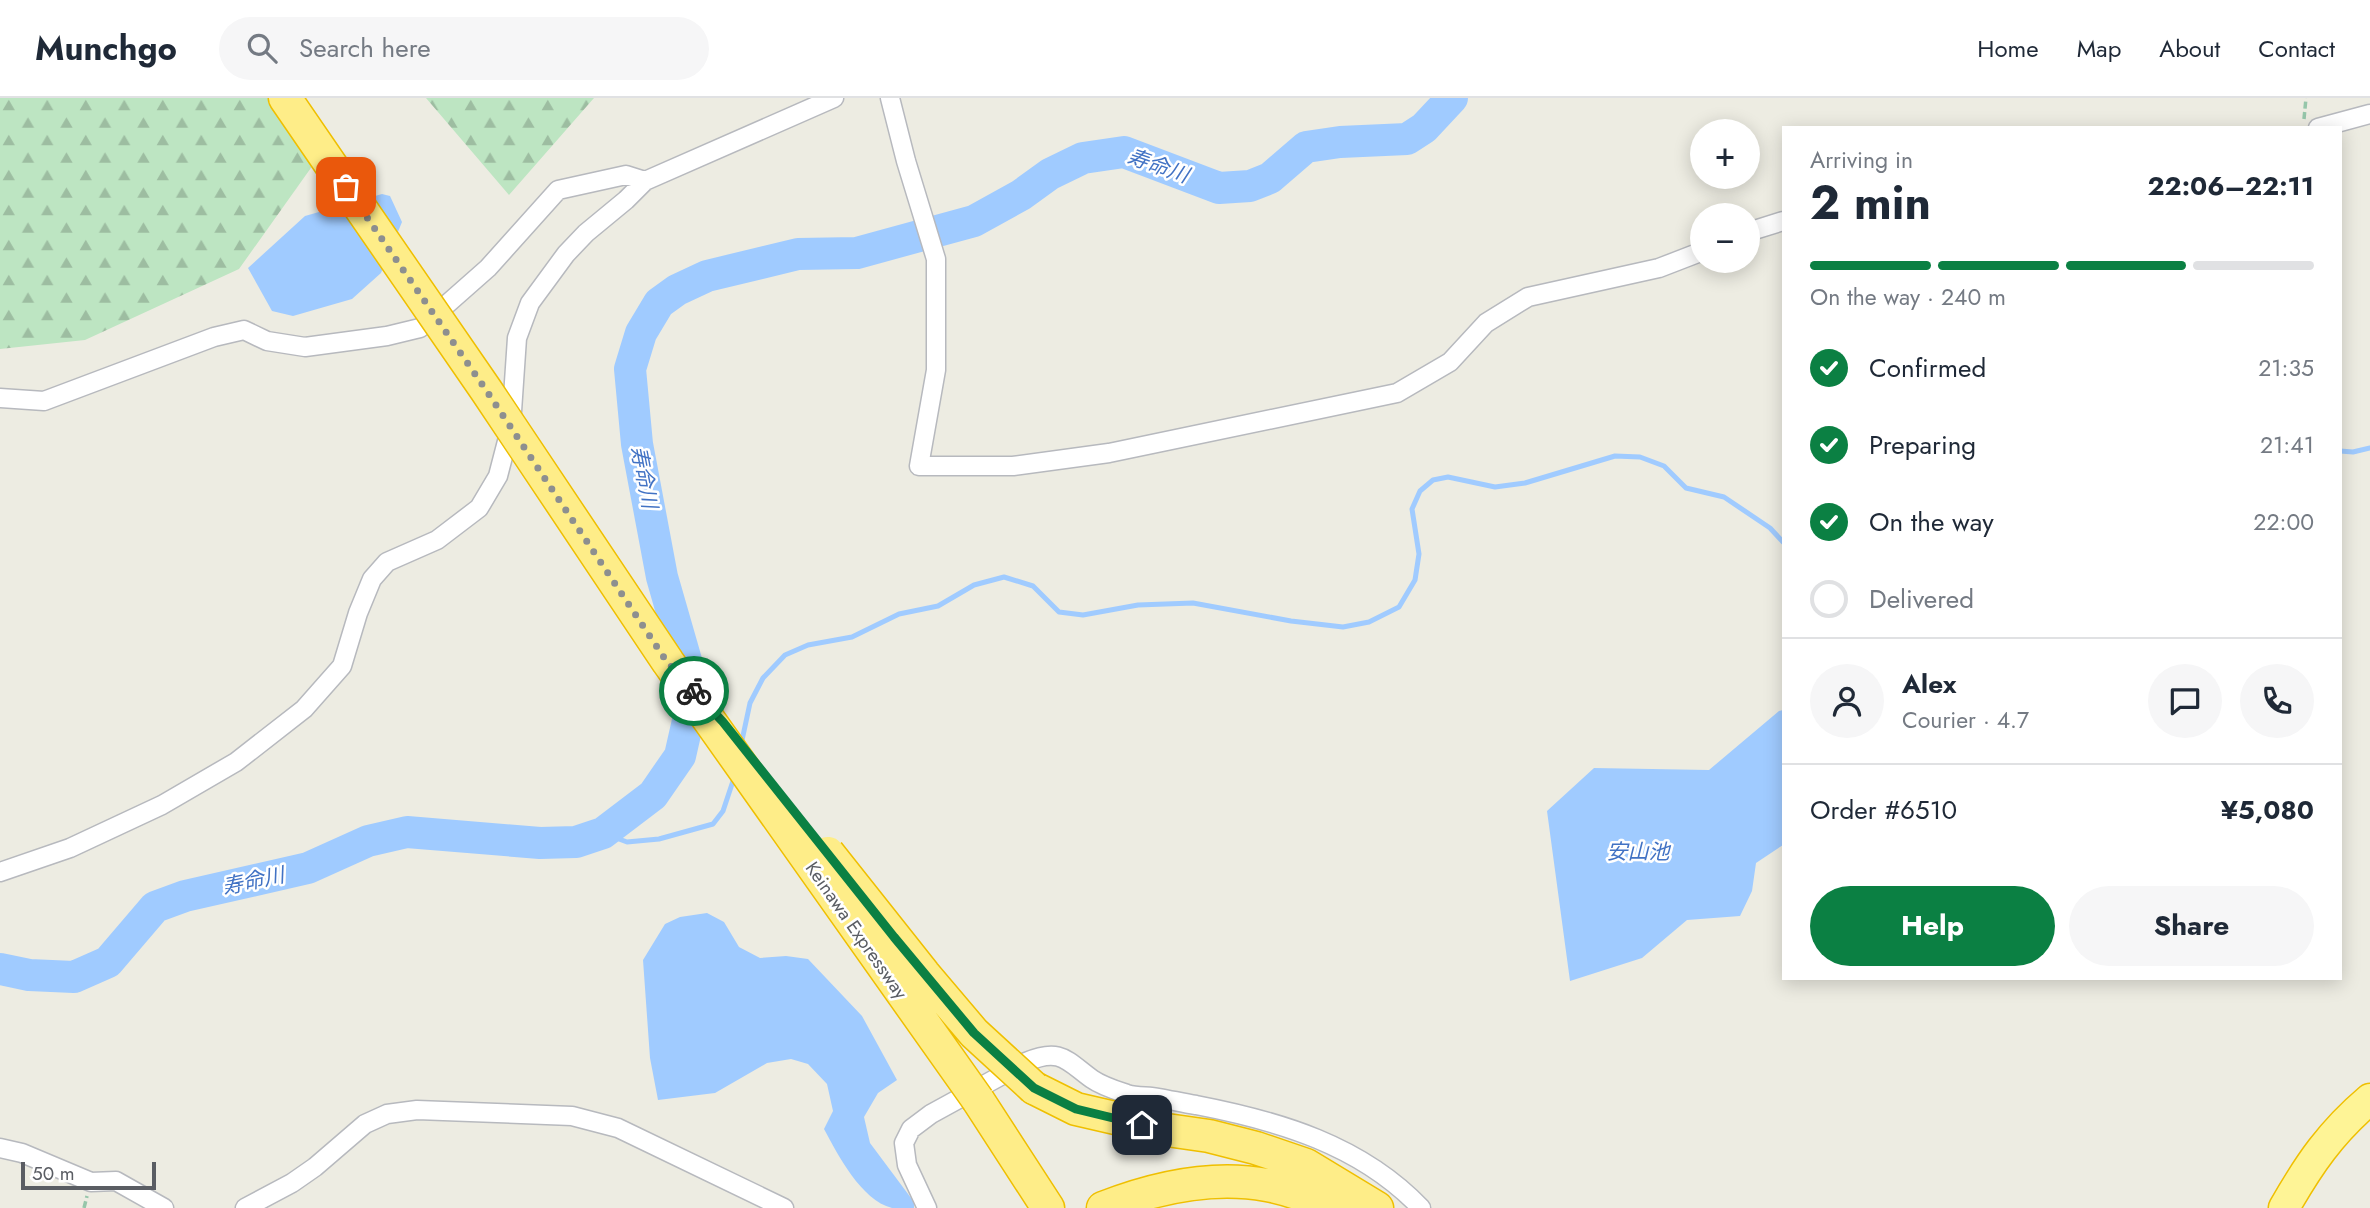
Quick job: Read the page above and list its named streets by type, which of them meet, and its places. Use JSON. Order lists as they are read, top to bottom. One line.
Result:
{"streets":{"highway":["Keinawa Expressway"]},"water":["寿命川","安山池"],"scale_bar":"50 m","page":{"header":"Munchgo","search":"Search here","nav":["Home","Map","About","Contact"],"map_buttons":["+","−"],"heading":["2 min","Arriving in","22:06–22:11"],"panel":["Alex","Courier · 4.7","Order #6510","¥5,080"],"bar":"On the way · 240 m","list":[["Confirmed","21:35"],["Preparing","21:41"],["On the way","22:00"],"Delivered"],"buttons":["Help","Share"],"scale":"50 m"}}
